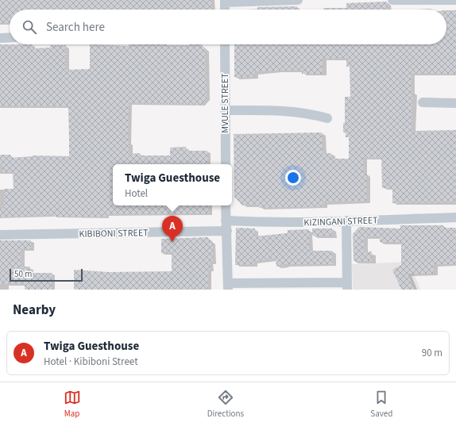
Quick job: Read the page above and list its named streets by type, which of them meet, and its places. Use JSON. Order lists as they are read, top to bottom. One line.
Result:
{"streets":{"street":["MVULE STREET","KIZINGANI STREET","KIBIBONI STREET"]},"scale_bar":"50 m","page":{"search":"Search here","popup":["Twiga Guesthouse","Hotel"],"pins":"A","scale":"50 m","heading":"Nearby","list":[{"mark":"A","name":"Twiga Guesthouse","note":"Hotel · Kibiboni Street","value":"90 m"}],"nav":["Map","Directions","Saved"]}}
